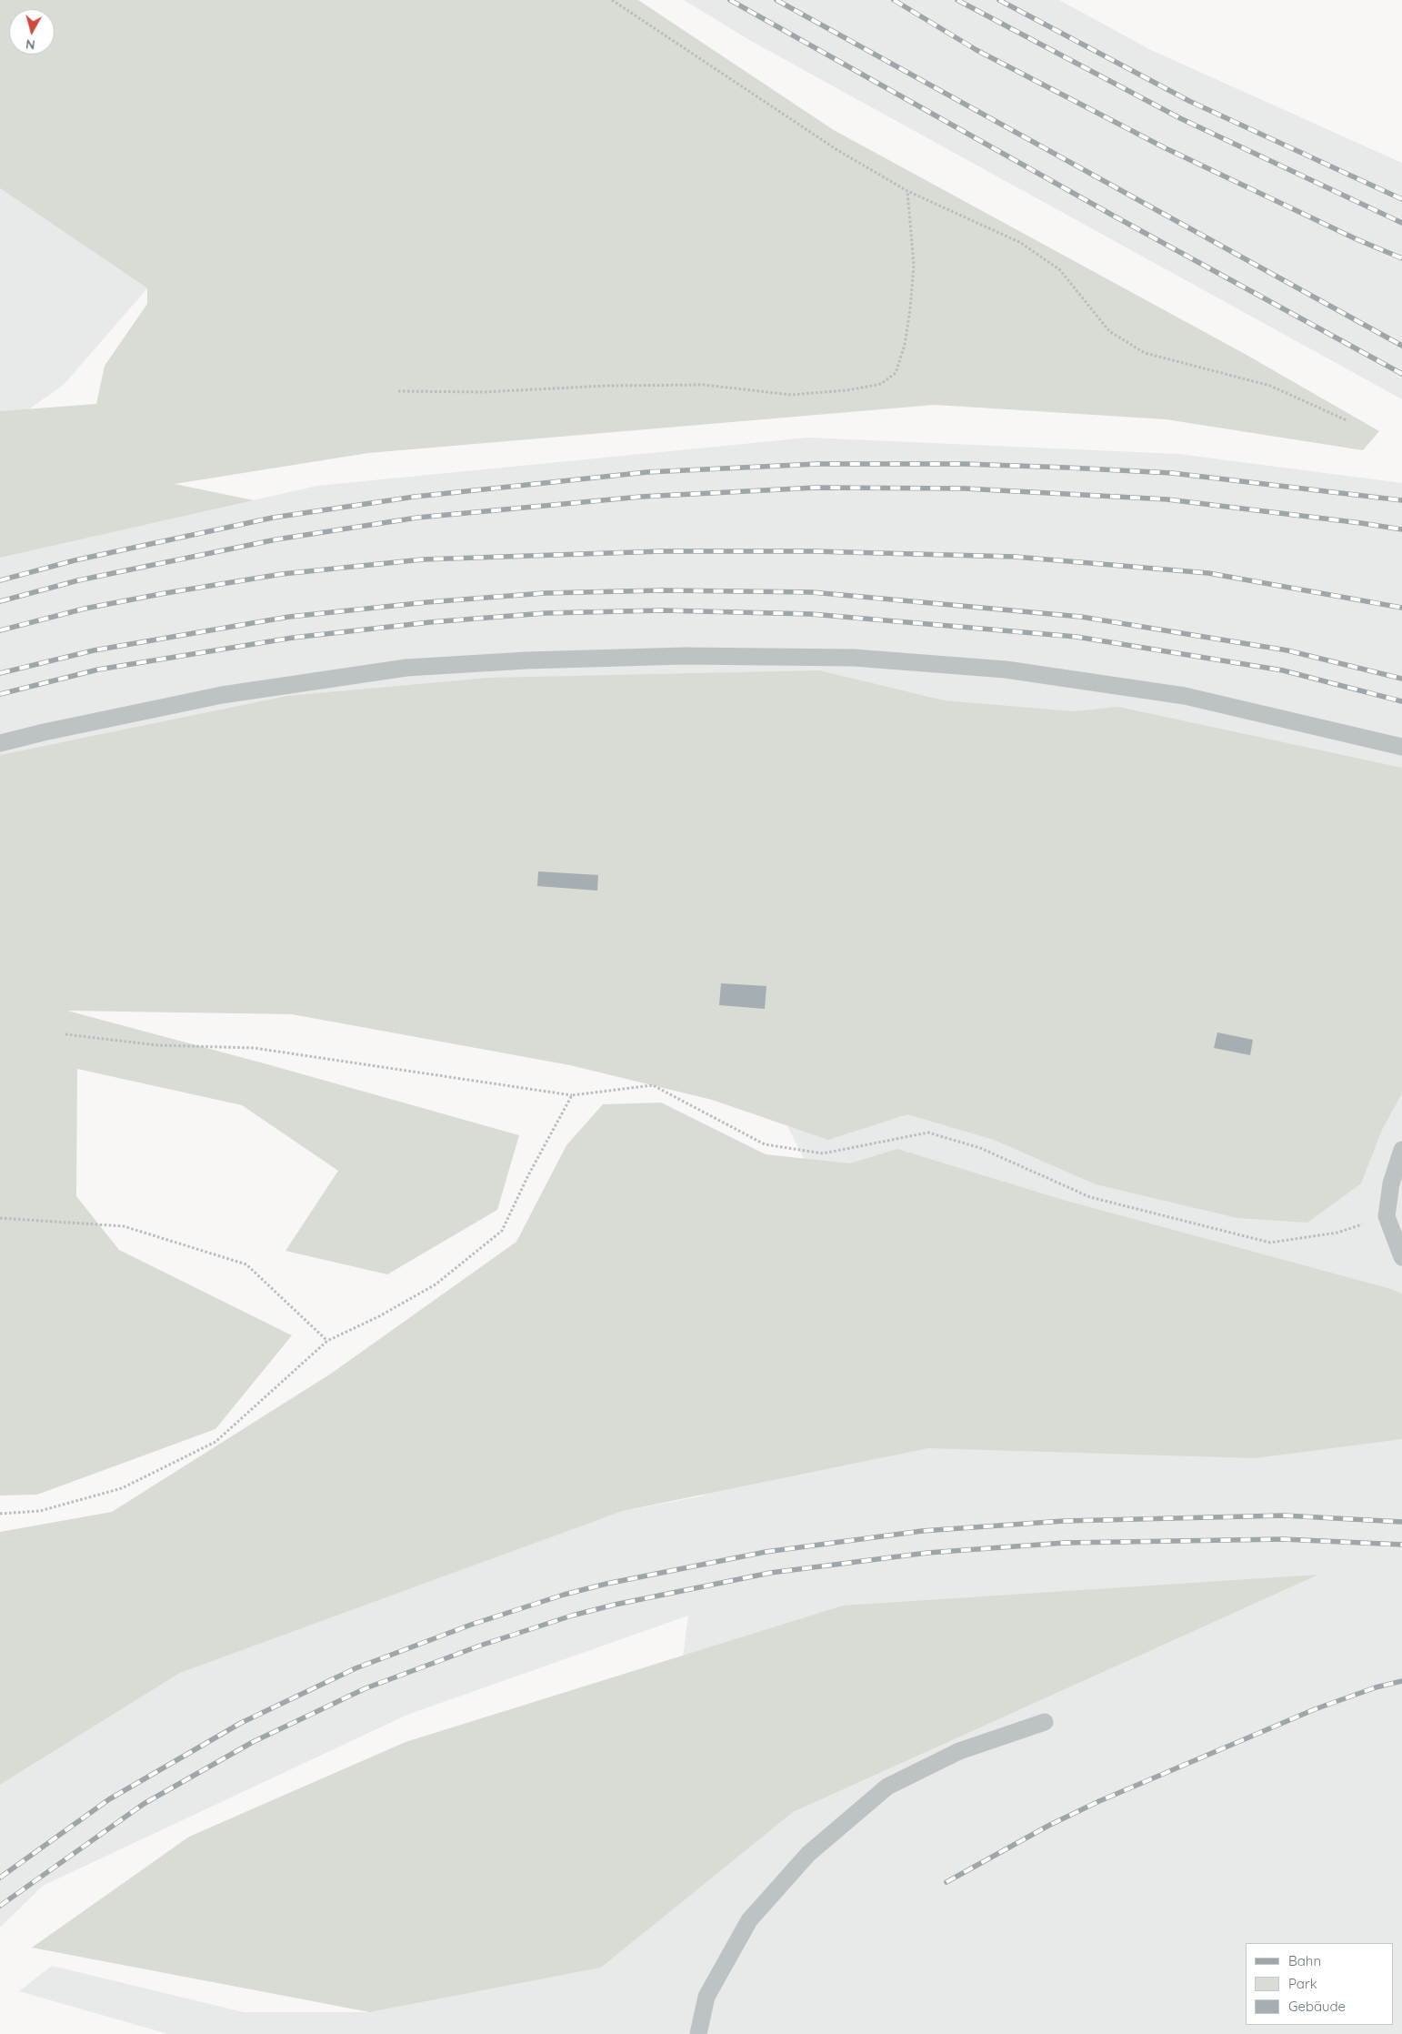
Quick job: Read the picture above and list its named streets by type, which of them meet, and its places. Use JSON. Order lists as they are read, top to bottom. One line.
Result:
{"legend":["Bahn","Park","Gebäude"],"north":"bottom"}
